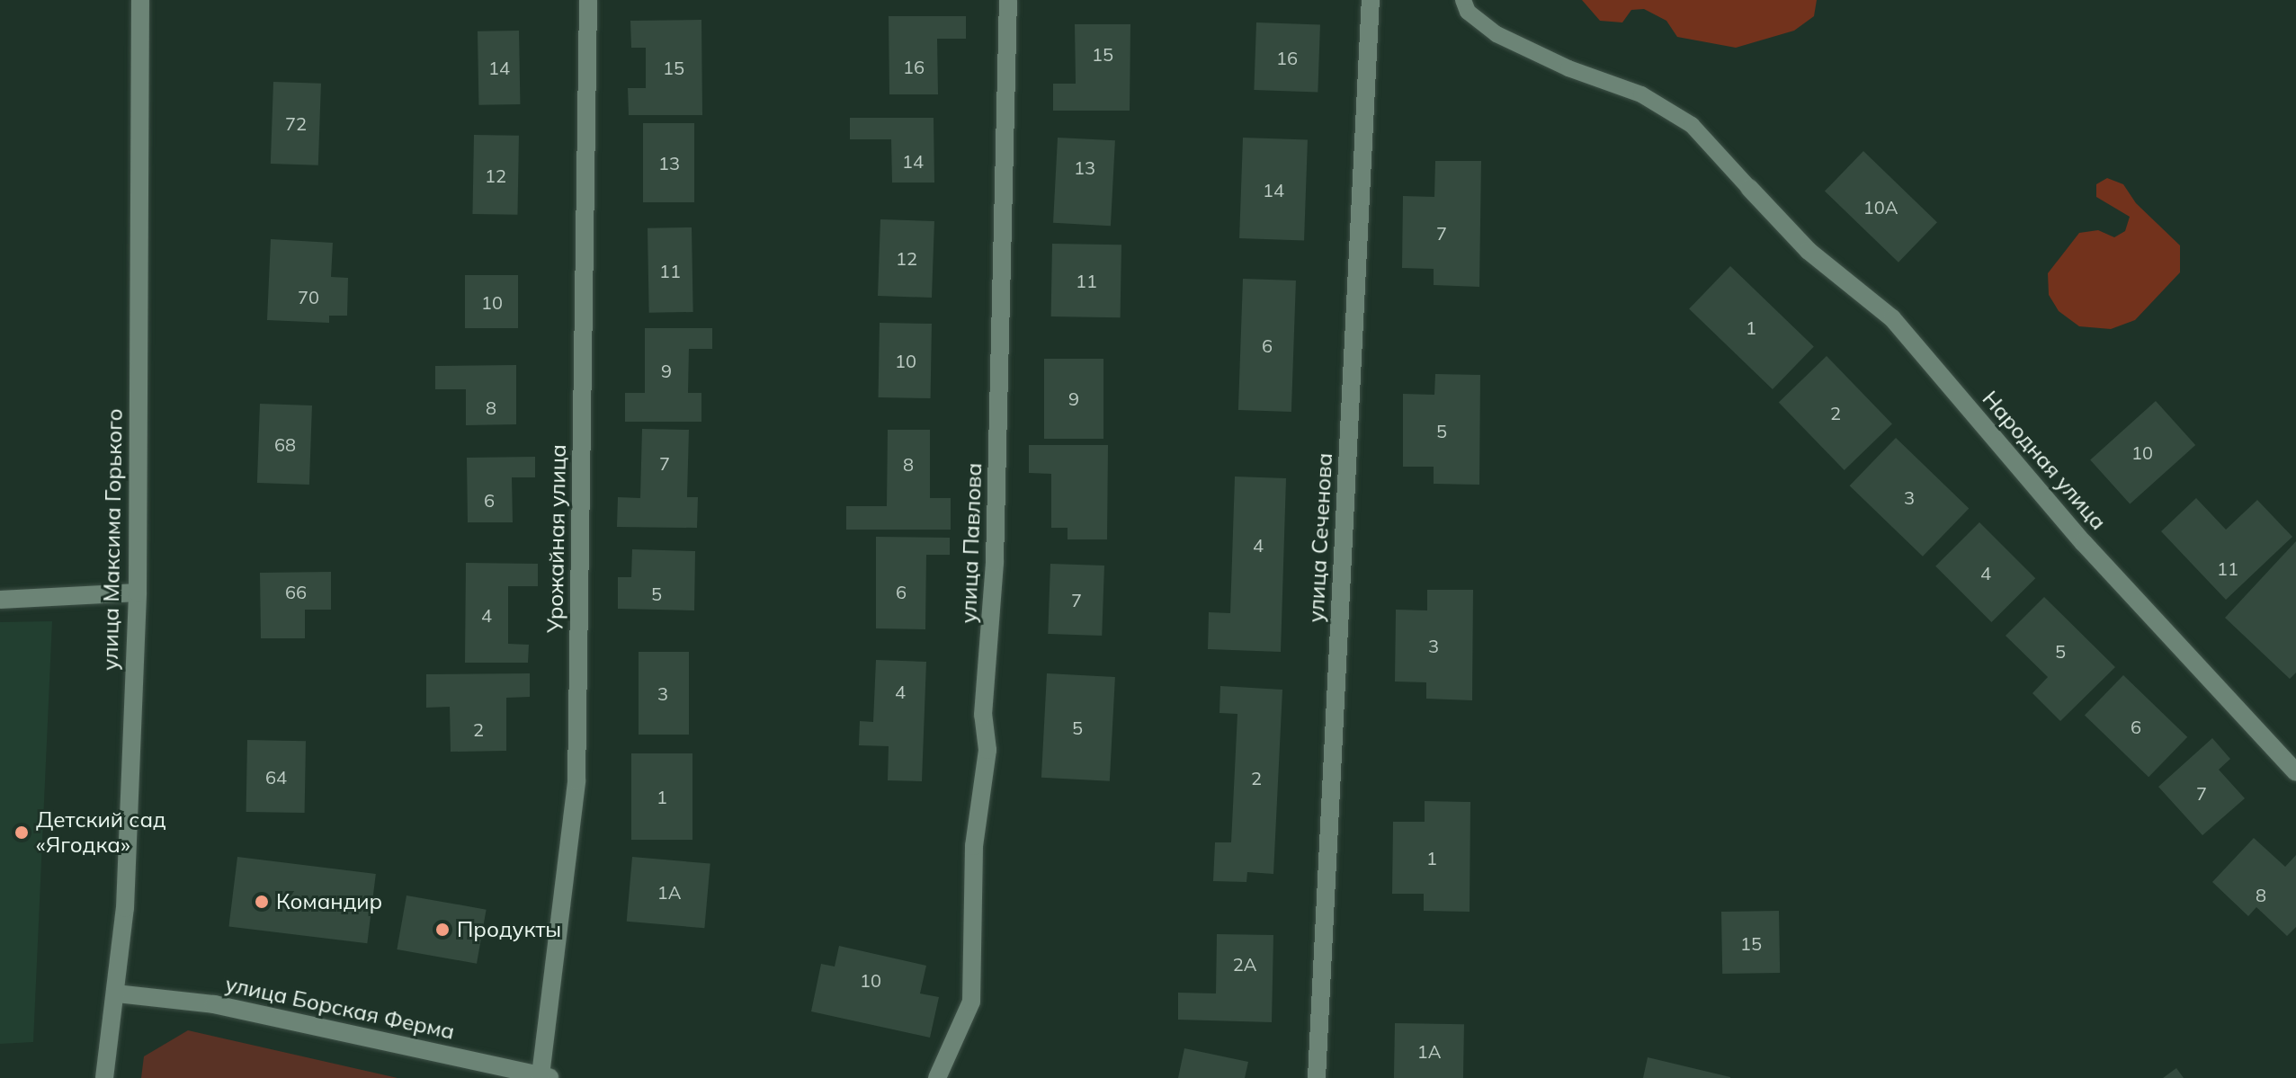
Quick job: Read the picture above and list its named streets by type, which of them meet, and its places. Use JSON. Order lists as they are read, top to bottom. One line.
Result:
{"streets":{"street":["Народная улица","улица Сеченова","Урожайная улица","улица Максима Горького","улица Павлова","улица Борская Ферма"]},"crossings":[["Урожайная улица","улица Борская Ферма"],["улица Максима Горького","улица Борская Ферма"]],"places":["Детский сад «Ягодка»","Командир","Продукты"],"house_numbers":["15","16","16","14","15","72","14","13","13","12","14","10А","7","12","11","11","70","10","1","6","10","9","9","8","2","5","68","10","7","8","3","6","4","11","4","66","6","5","7","4","3","5","4","3","6","5","2","64","2","7","1","1","1А","8","15","2А","10","1А"]}
